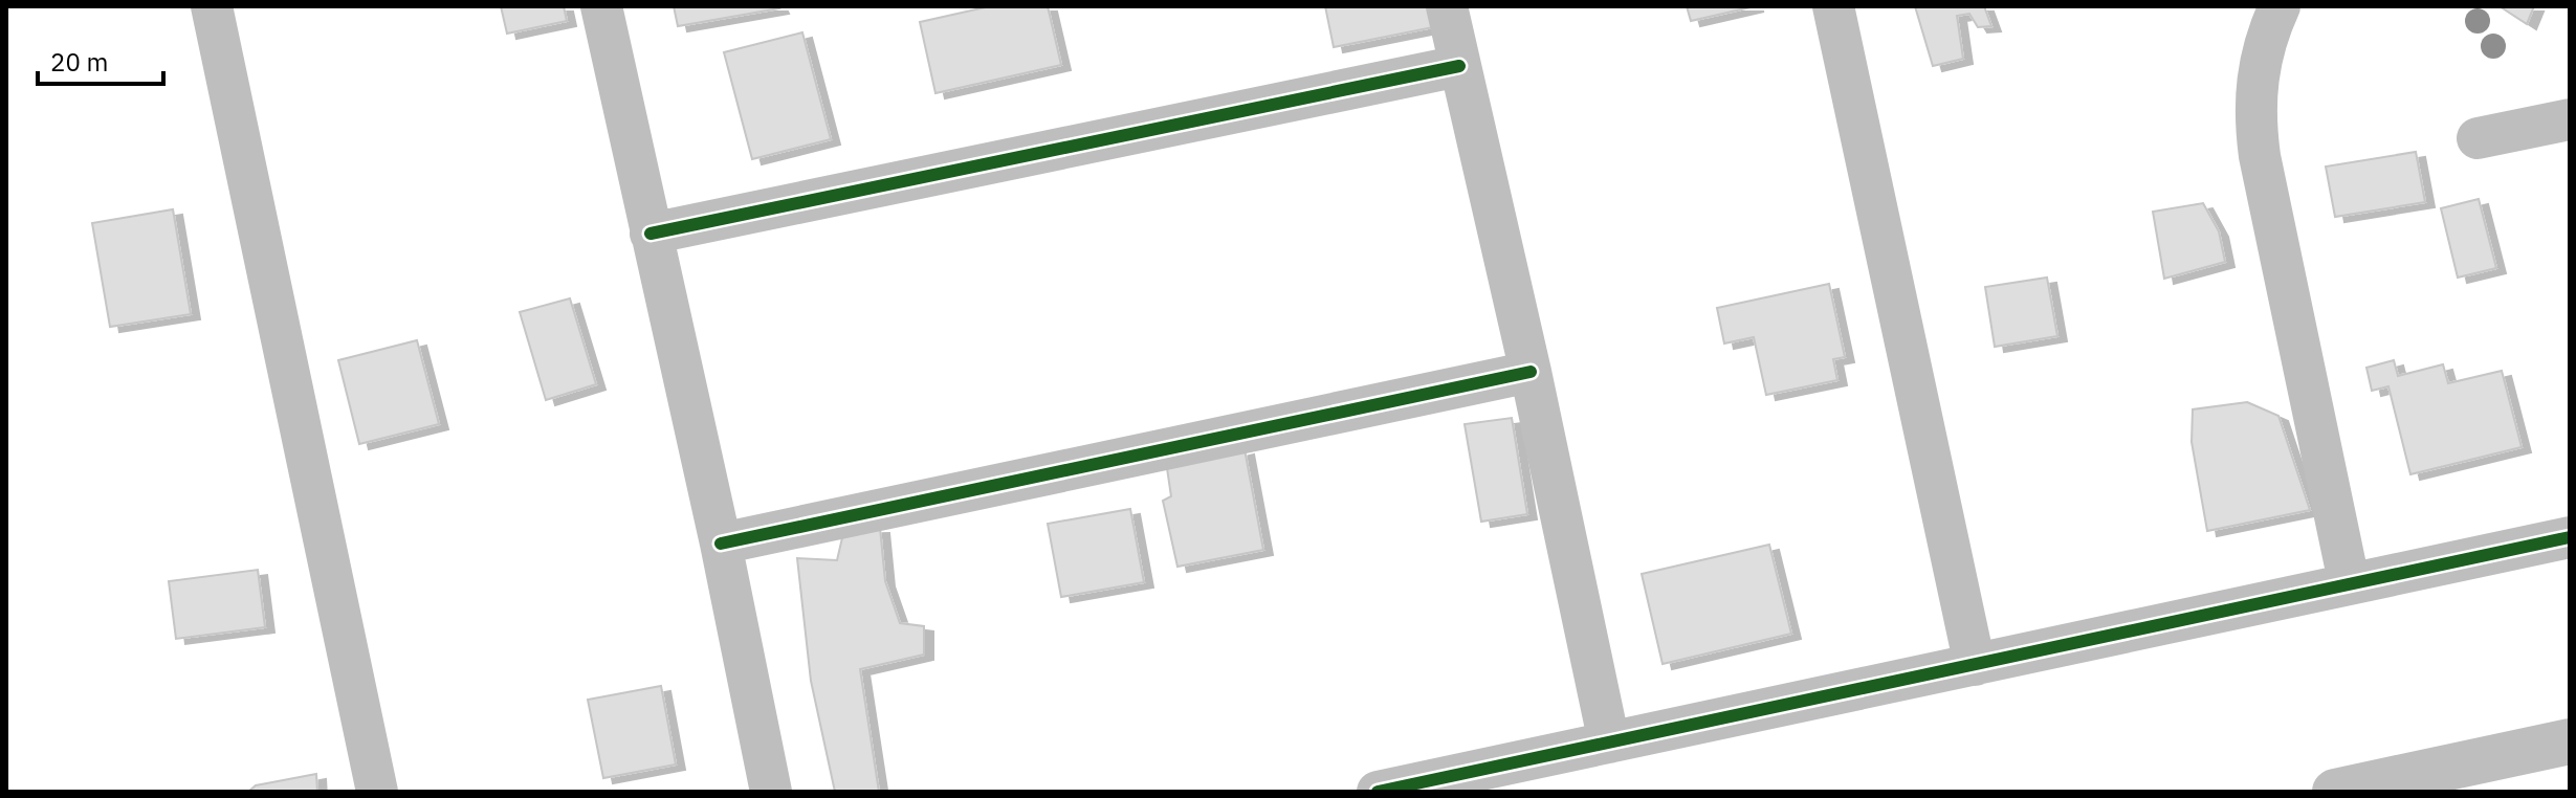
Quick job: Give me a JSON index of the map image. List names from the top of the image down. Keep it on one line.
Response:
{"scale_bar":"20 m"}
